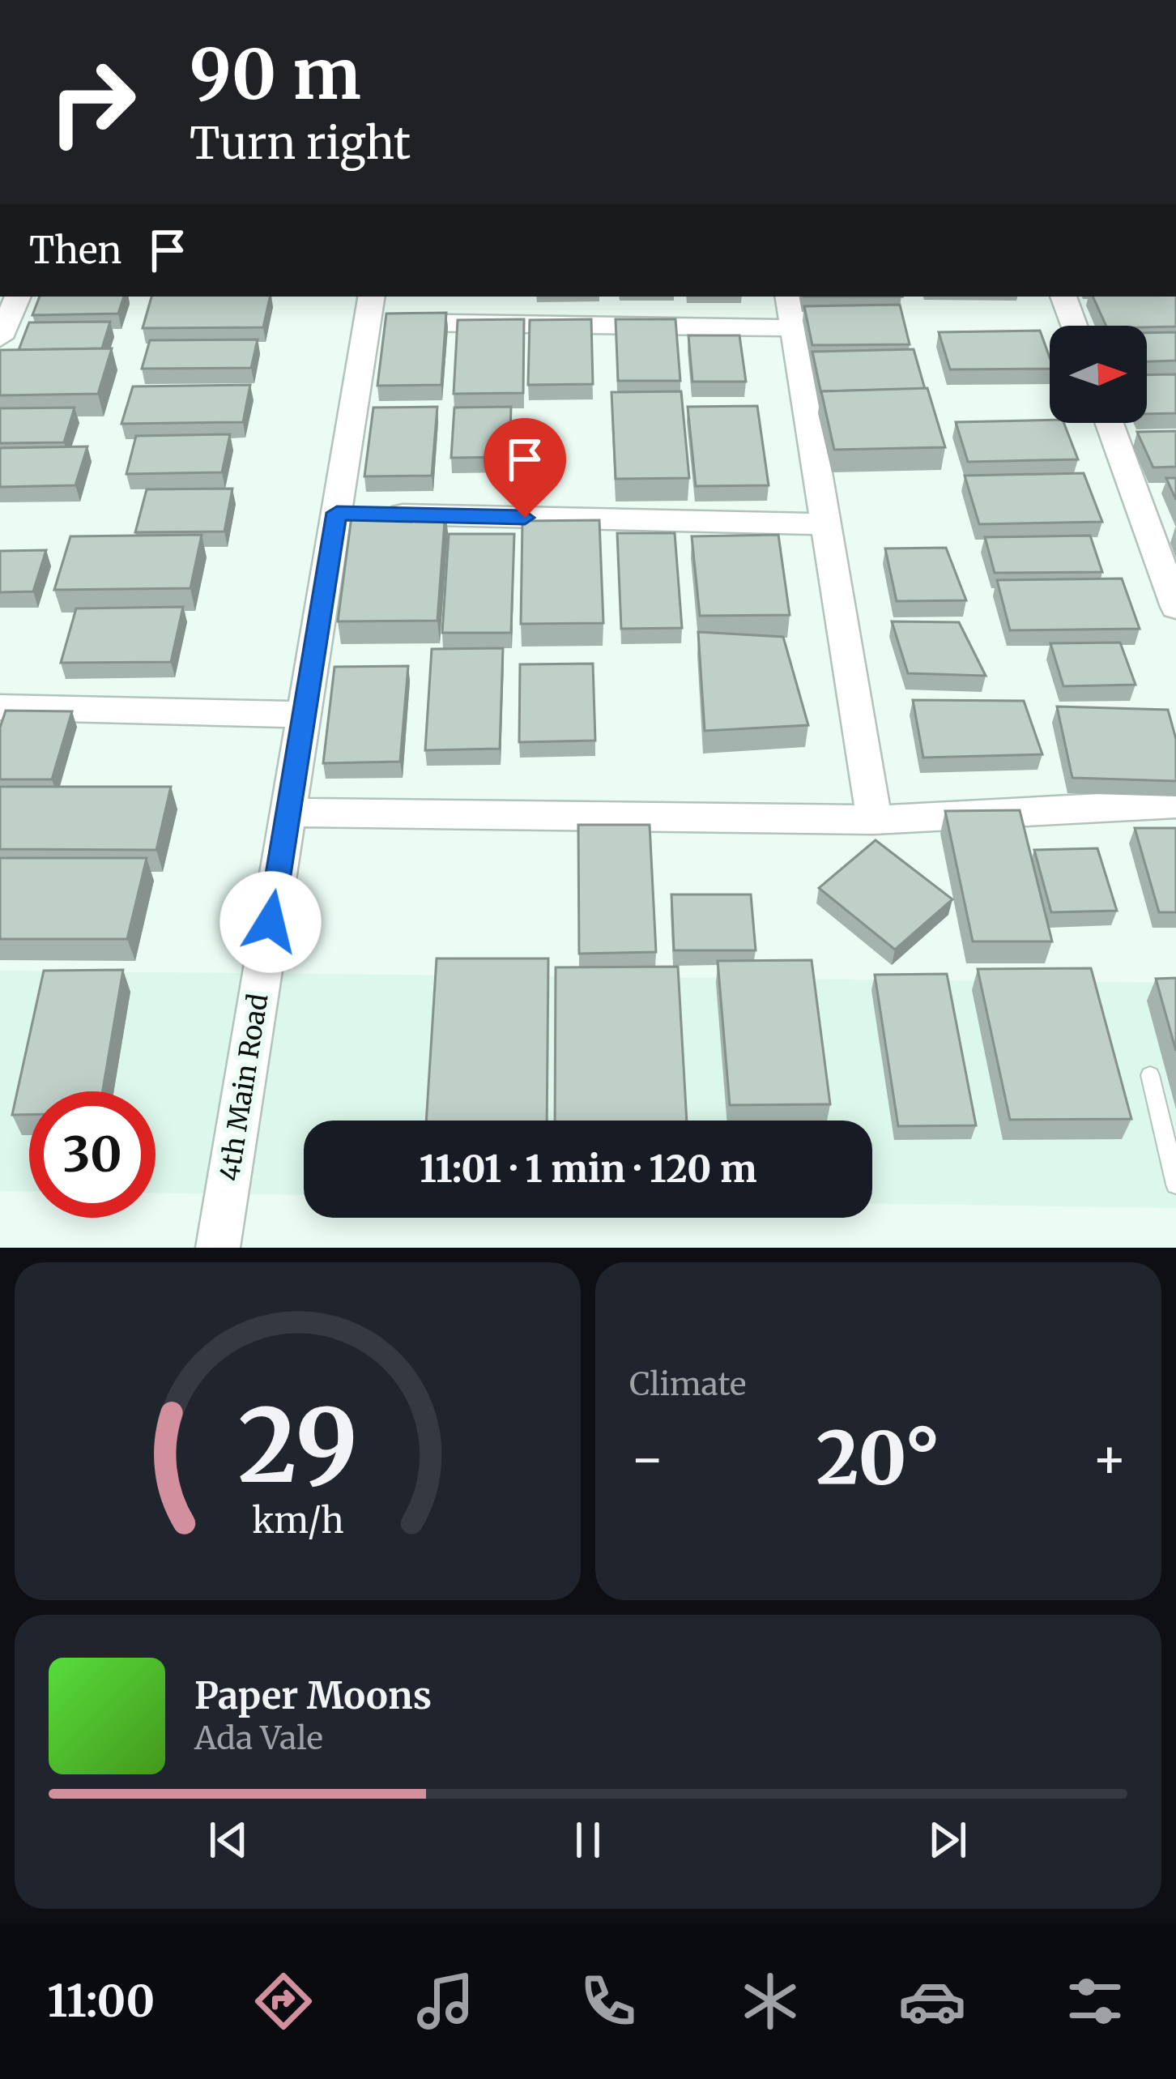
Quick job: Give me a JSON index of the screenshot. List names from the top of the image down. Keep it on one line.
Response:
{"streets":{"street":["4th Main Road"]},"north":"right","page":{"turn":["90 m","Turn right"],"then":"Then","limit":"30","trip":"11:01 · 1 min · 120 m","tile":"Climate","heat":["−","20°","+"],"song":["Paper Moons","Ada Vale"],"tabs":"11:00","gauge":["29","km/h"]}}
